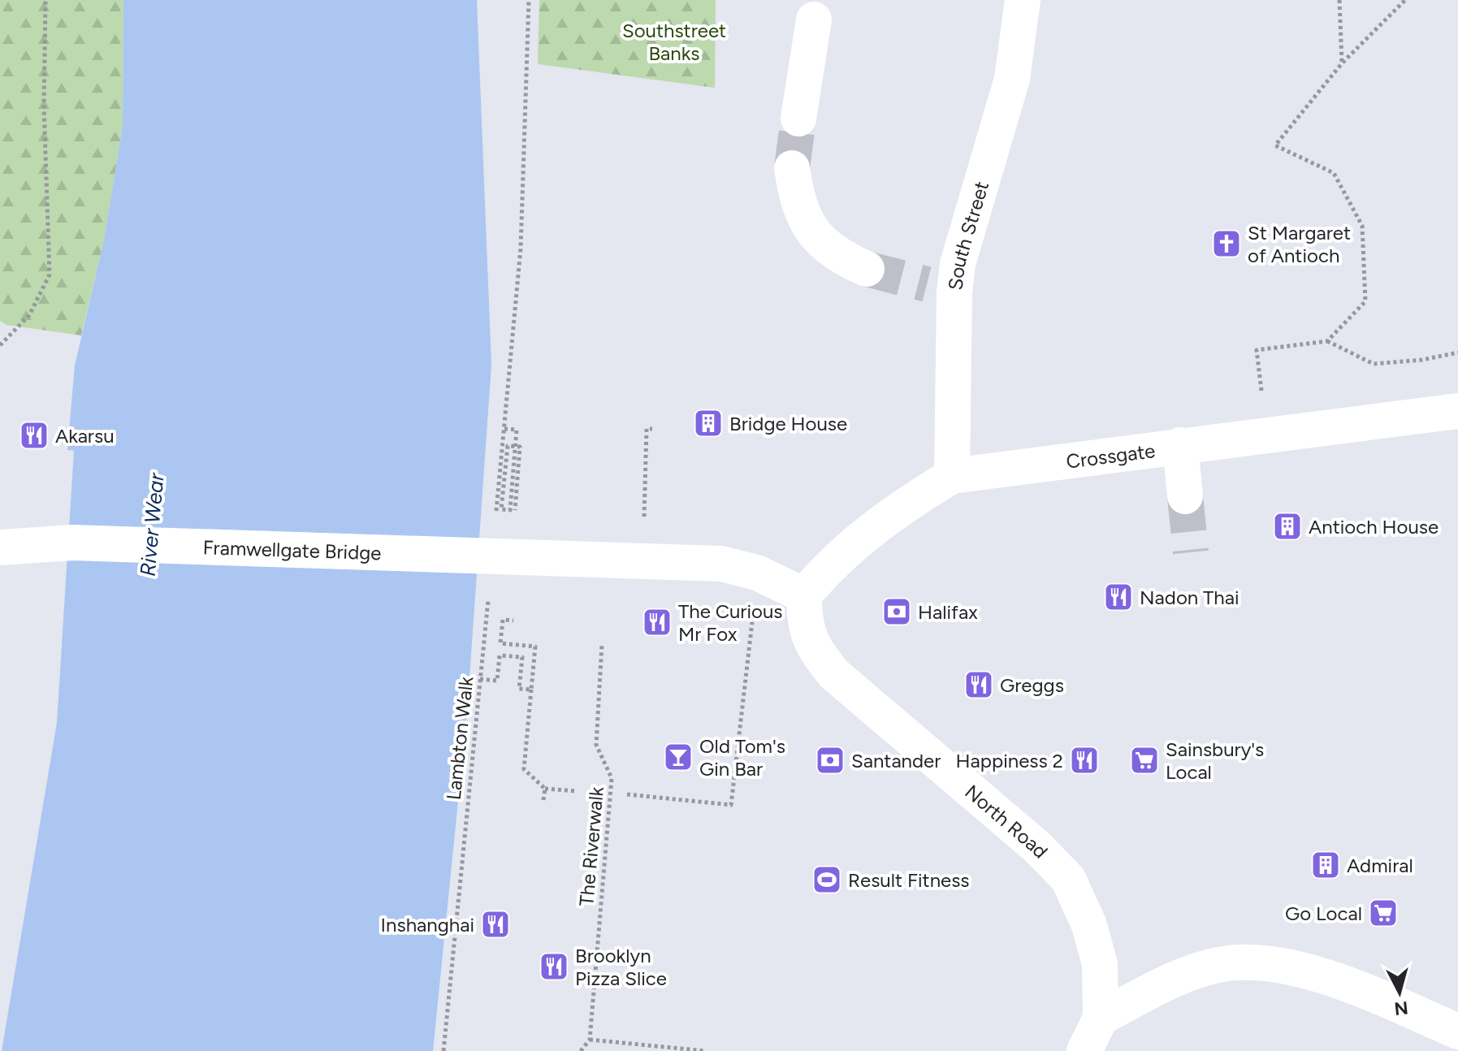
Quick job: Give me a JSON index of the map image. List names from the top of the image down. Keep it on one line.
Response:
{"streets":{"street":["South Street","Crossgate","Framwellgate Bridge","North Road"],"path":["Lambton Walk","The Riverwalk"]},"crossings":[["South Street","Crossgate"],["Crossgate","North Road"]],"water":["River Wear"],"parks":["Southstreet Banks"],"places":{"church":["St Margaret of Antioch"],"building":["Bridge House","Antioch House","Admiral"],"restaurant":["Akarsu","Nadon Thai","The Curious Mr Fox","Greggs","Happiness 2","Inshanghai","Brooklyn Pizza Slice"],"bank":["Halifax","Santander"],"bar":["Old Tom's Gin Bar"],"supermarket":["Sainsbury's Local","Go Local"],"sports":["Result Fitness"]},"north":"bottom"}
